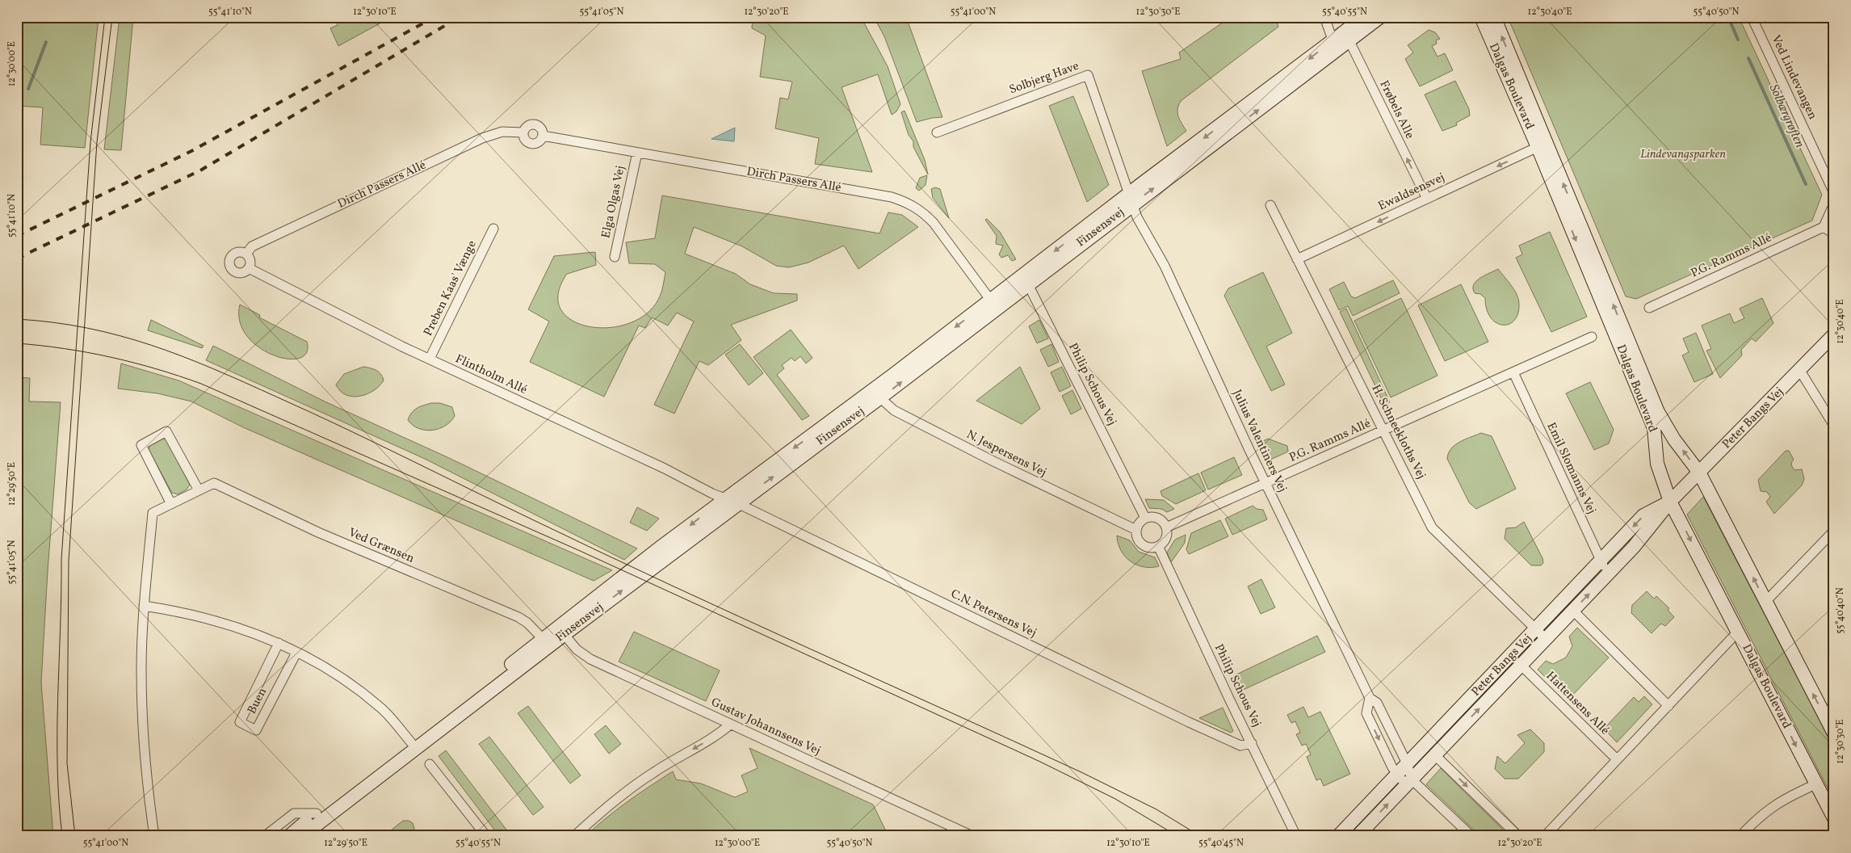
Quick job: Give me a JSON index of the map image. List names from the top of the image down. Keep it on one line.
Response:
{"streets":{"street":["Ved Lindevangen","Solbjerg Have","Dalgas Boulevard","Frøbels Alle","Dirch Passers Allé","Ewaldsensvej","Elga Olgas Vej","Finsensvej","P.G. Ramms Allé","Preben Kaas' Vænge","Flintholm Allé","Philip Schous Vej","Peter Bangs Vej","H. Schneekloths Vej","Julius Valentiners Vej","N. Jespersens Vej","Emil Slomanns Vej","Ved Grænsen","C.N. Petersens Vej","Buen","Hattensens Allé","Gustav Johannsens Vej"]},"crossings":[["Solbjerg Have","Finsensvej"],["Solbjerg Have","Julius Valentiners Vej"],["Dalgas Boulevard","Ewaldsensvej"],["Dalgas Boulevard","Peter Bangs Vej"],["Frøbels Alle","Ewaldsensvej"],["Frøbels Alle","Finsensvej"],["Dirch Passers Allé","Elga Olgas Vej"],["Dirch Passers Allé","Finsensvej"],["Dirch Passers Allé","Flintholm Allé"],["Ewaldsensvej","H. Schneekloths Vej"],["Finsensvej","Flintholm Allé"],["Finsensvej","Philip Schous Vej"],["Finsensvej","Julius Valentiners Vej"],["Finsensvej","N. Jespersens Vej"],["Finsensvej","Ved Grænsen"],["Finsensvej","C.N. Petersens Vej"],["Finsensvej","Gustav Johannsens Vej"],["P.G. Ramms Allé","Philip Schous Vej"],["P.G. Ramms Allé","H. Schneekloths Vej"],["P.G. Ramms Allé","Julius Valentiners Vej"],["P.G. Ramms Allé","N. Jespersens Vej"],["P.G. Ramms Allé","Emil Slomanns Vej"],["Preben Kaas' Vænge","Flintholm Allé"],["Flintholm Allé","C.N. Petersens Vej"],["Philip Schous Vej","N. Jespersens Vej"],["Philip Schous Vej","C.N. Petersens Vej"],["Peter Bangs Vej","H. Schneekloths Vej"],["Peter Bangs Vej","Julius Valentiners Vej"],["Peter Bangs Vej","Emil Slomanns Vej"],["Peter Bangs Vej","Hattensens Allé"]],"one_way":["Frøbels Alle","Ewaldsensvej"],"water":["Solbærgrøften"],"parks":["Lindevangsparken"],"coordinates":["55°41'10\"N","12°30'10\"E","55°41'05\"N","12°30'20\"E","55°41'00\"N","12°30'30\"E","55°40'55\"N","12°30'40\"E","55°40'50\"N","12°30'00\"E","12°29'50\"E","55°40'40\"N","55°40'45\"N"]}
